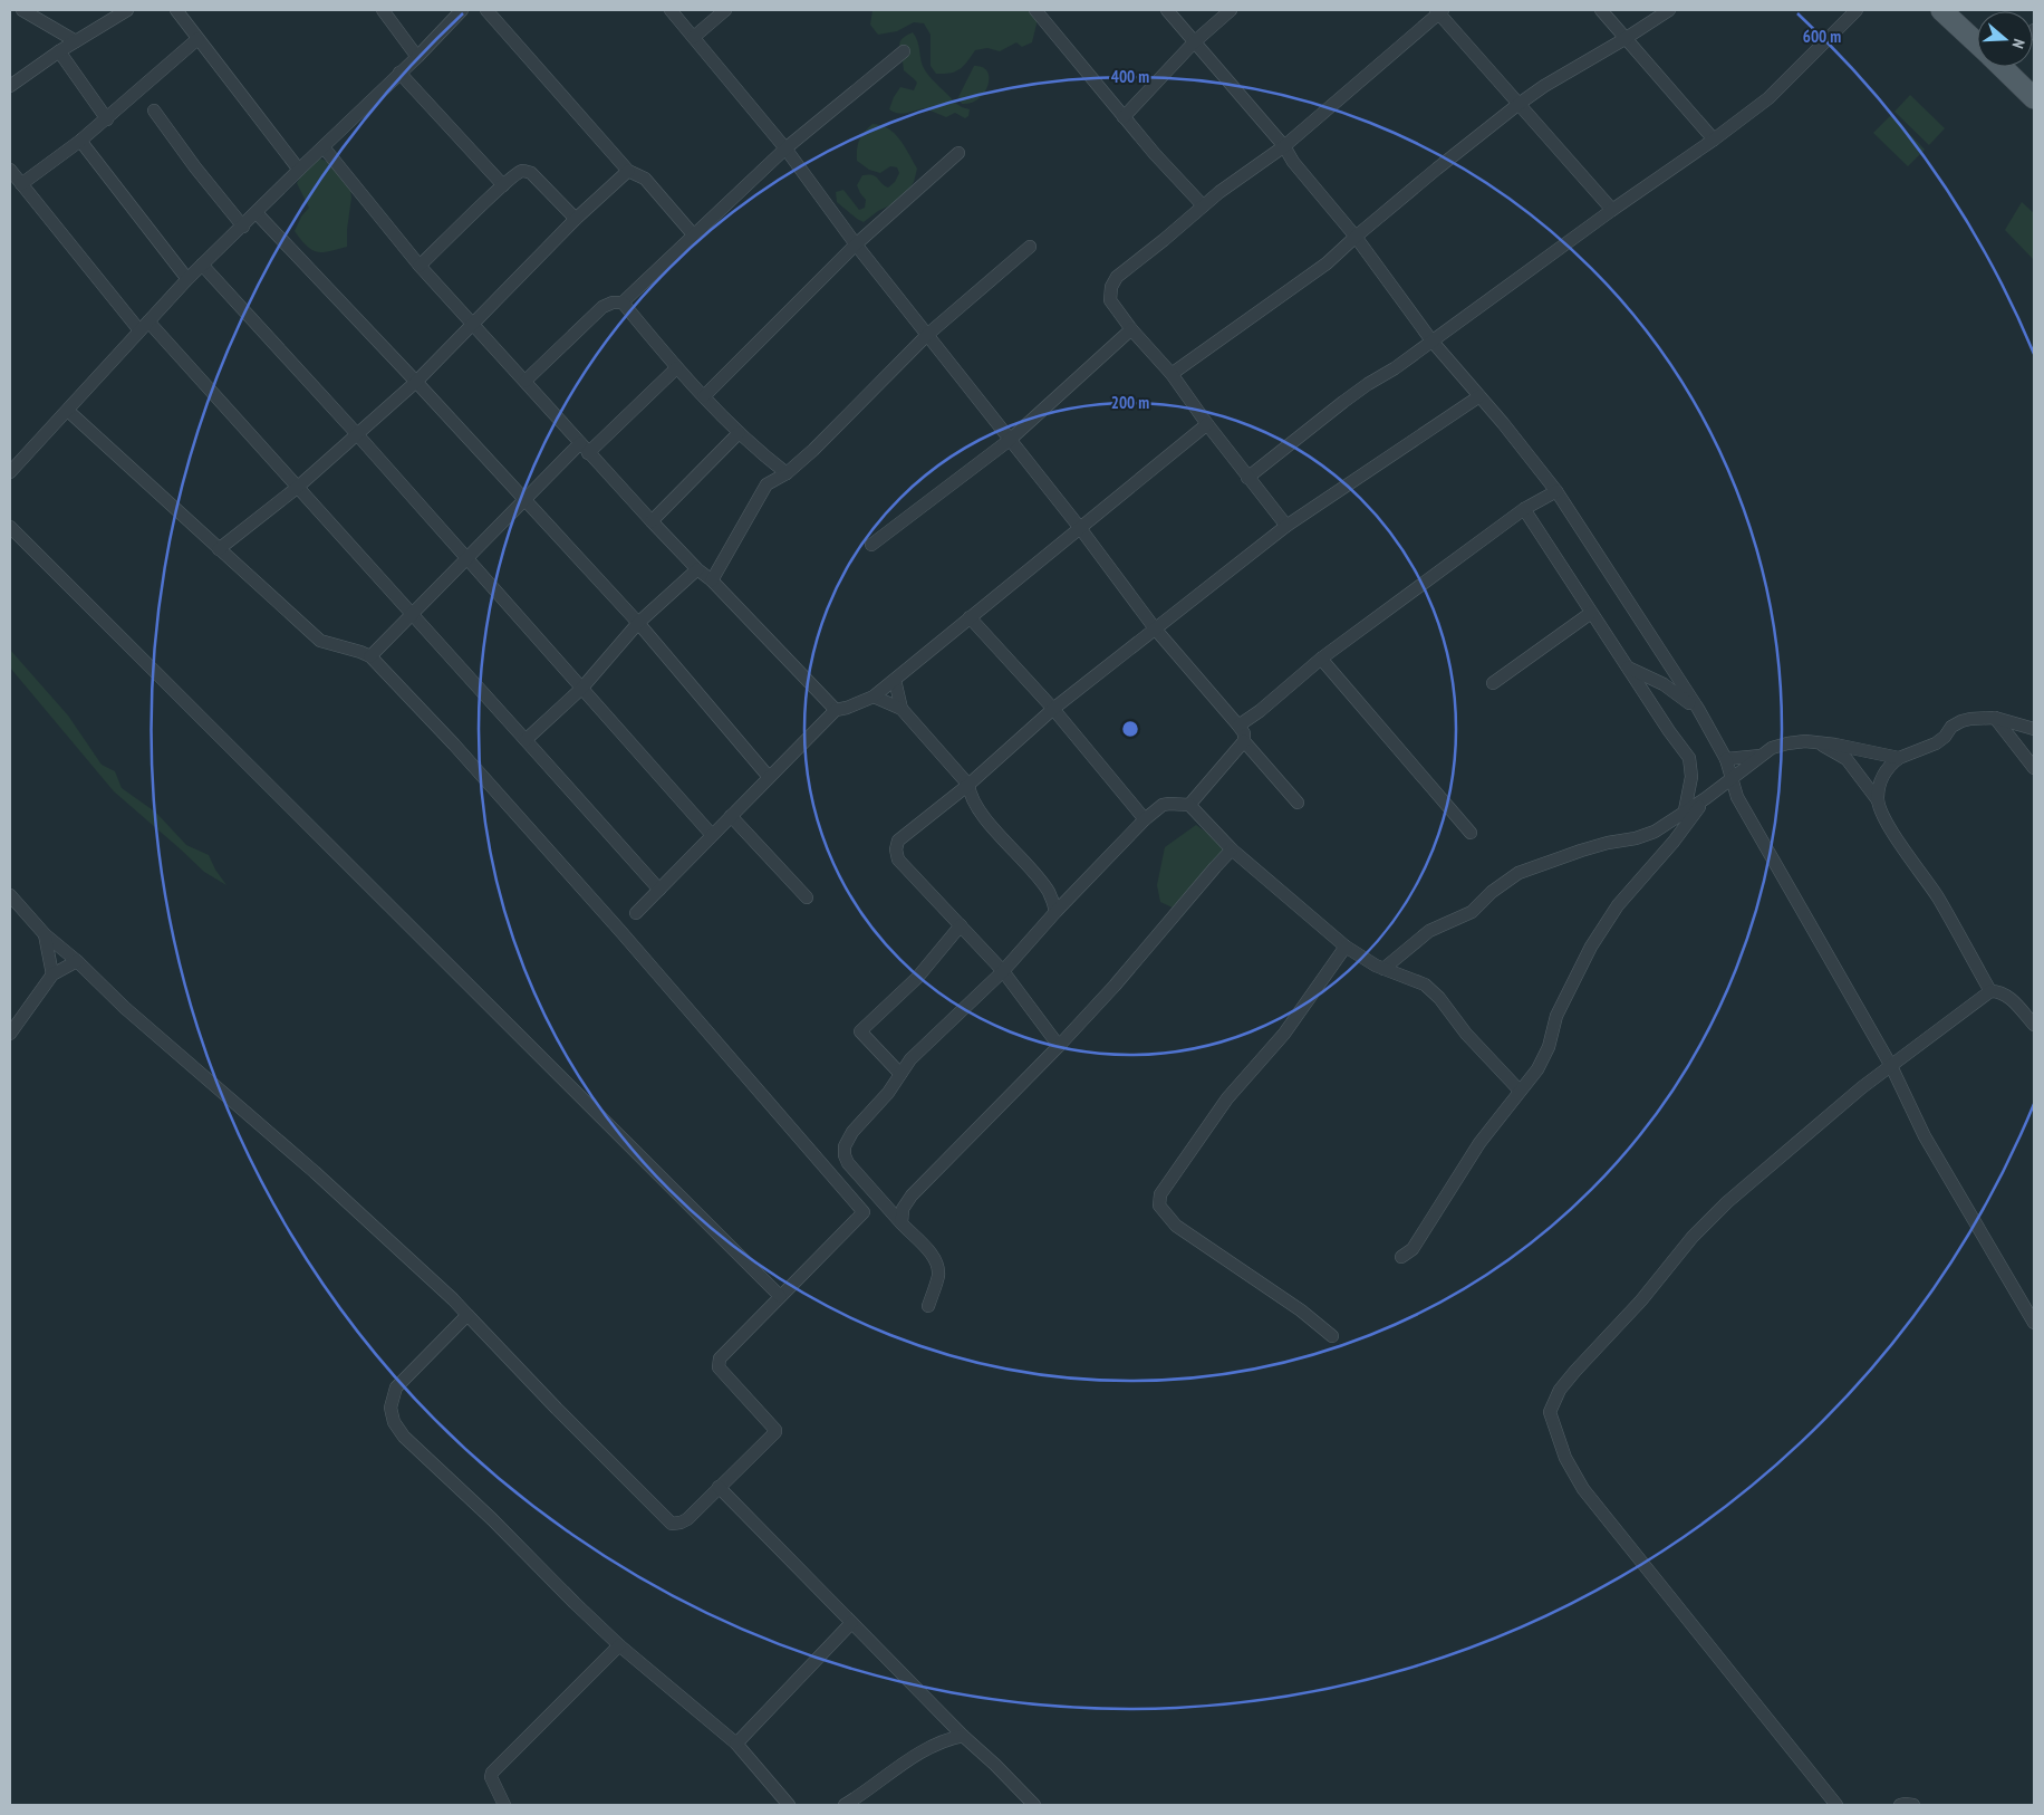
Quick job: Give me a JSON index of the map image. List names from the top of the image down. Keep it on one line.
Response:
{"north":"right","rings":["600 m","400 m","200 m"]}
